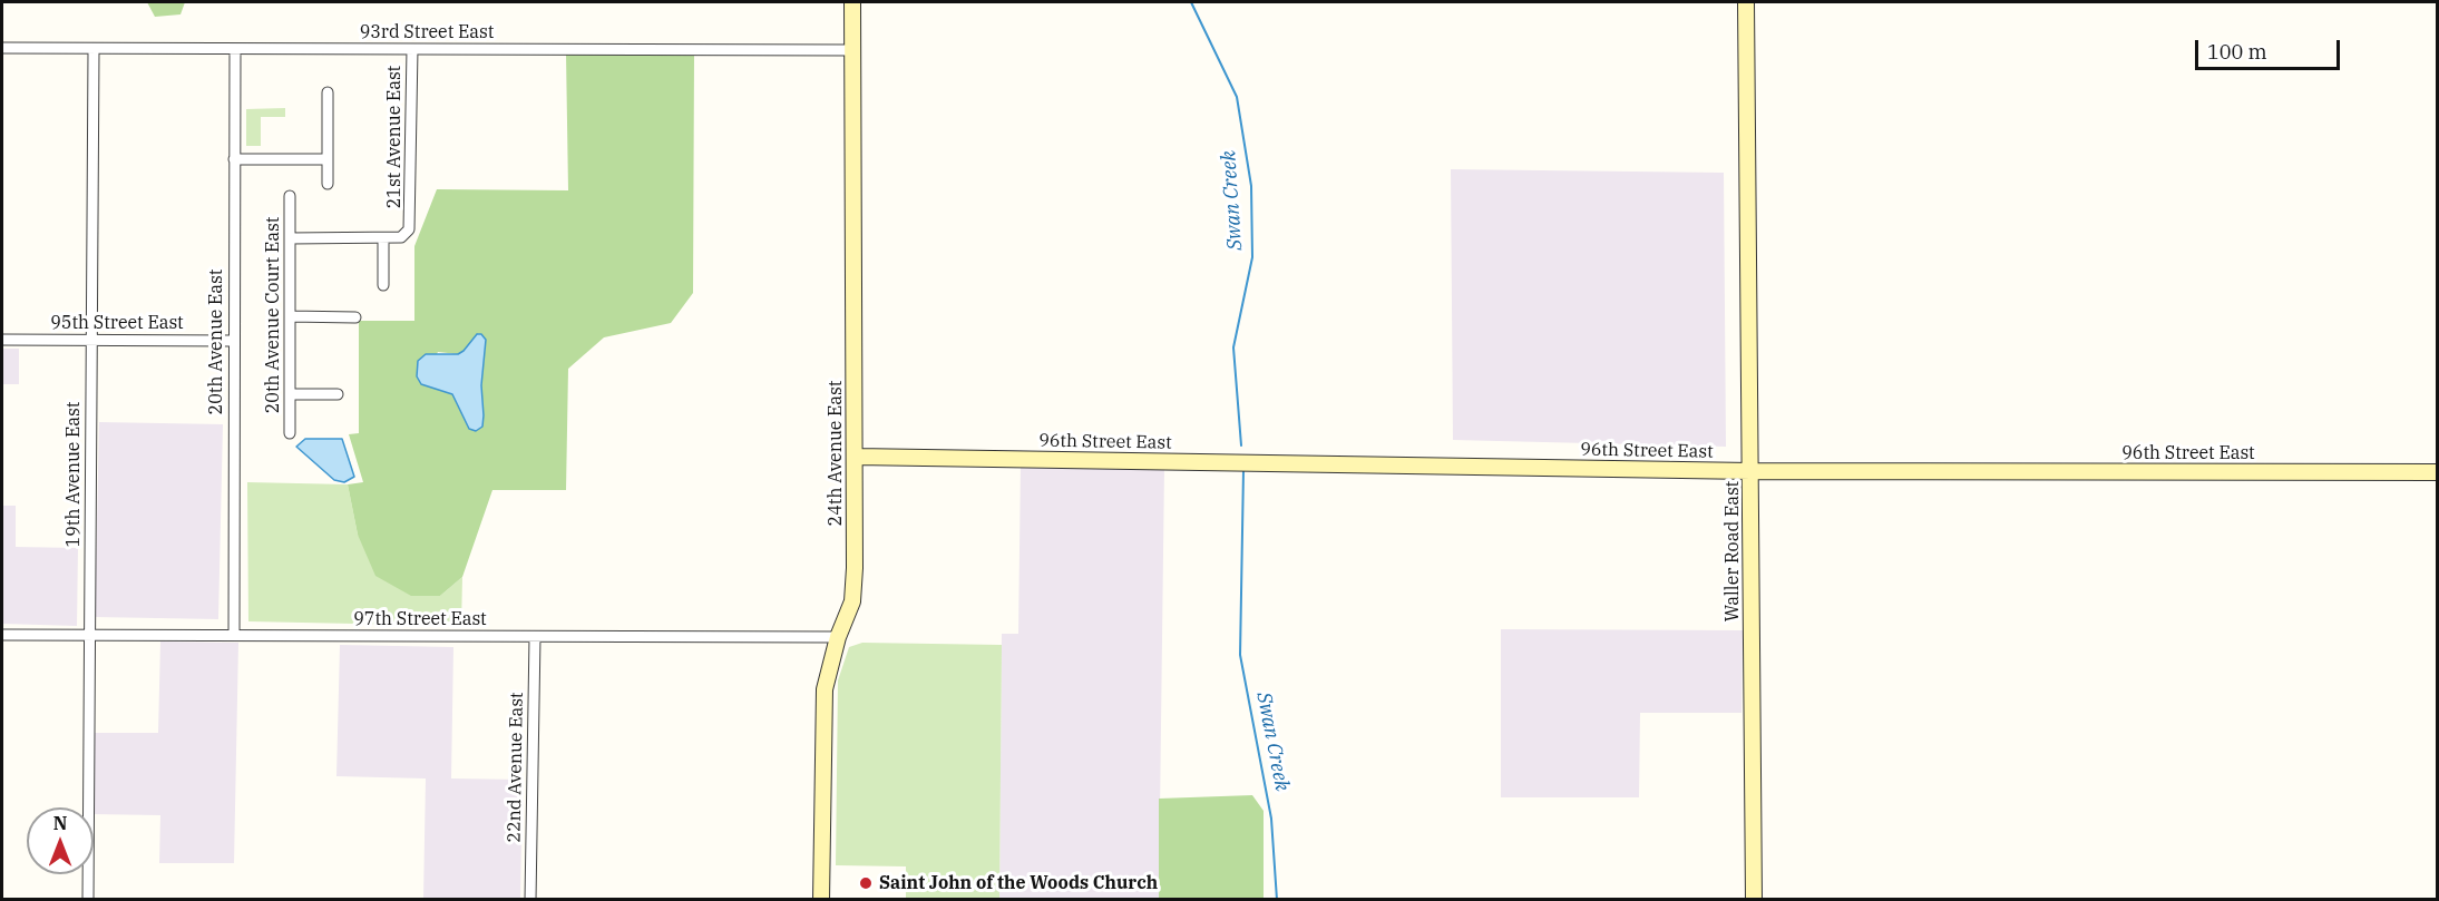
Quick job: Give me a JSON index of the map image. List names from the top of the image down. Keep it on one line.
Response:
{"streets":{"street":["93rd Street East","21st Avenue East","20th Avenue Court East","95th Street East","20th Avenue East","96th Street East","24th Avenue East","19th Avenue East","Waller Road East","97th Street East","22nd Avenue East"]},"crossings":[["93rd Street East","21st Avenue East"],["93rd Street East","20th Avenue East"],["93rd Street East","24th Avenue East"],["93rd Street East","19th Avenue East"],["95th Street East","20th Avenue East"],["95th Street East","19th Avenue East"],["20th Avenue East","97th Street East"],["96th Street East","24th Avenue East"],["96th Street East","Waller Road East"],["24th Avenue East","97th Street East"],["19th Avenue East","97th Street East"],["97th Street East","22nd Avenue East"]],"water":["Swan Creek"],"places":["Saint John of the Woods Church"],"scale_bar":"100 m","north":"top"}
